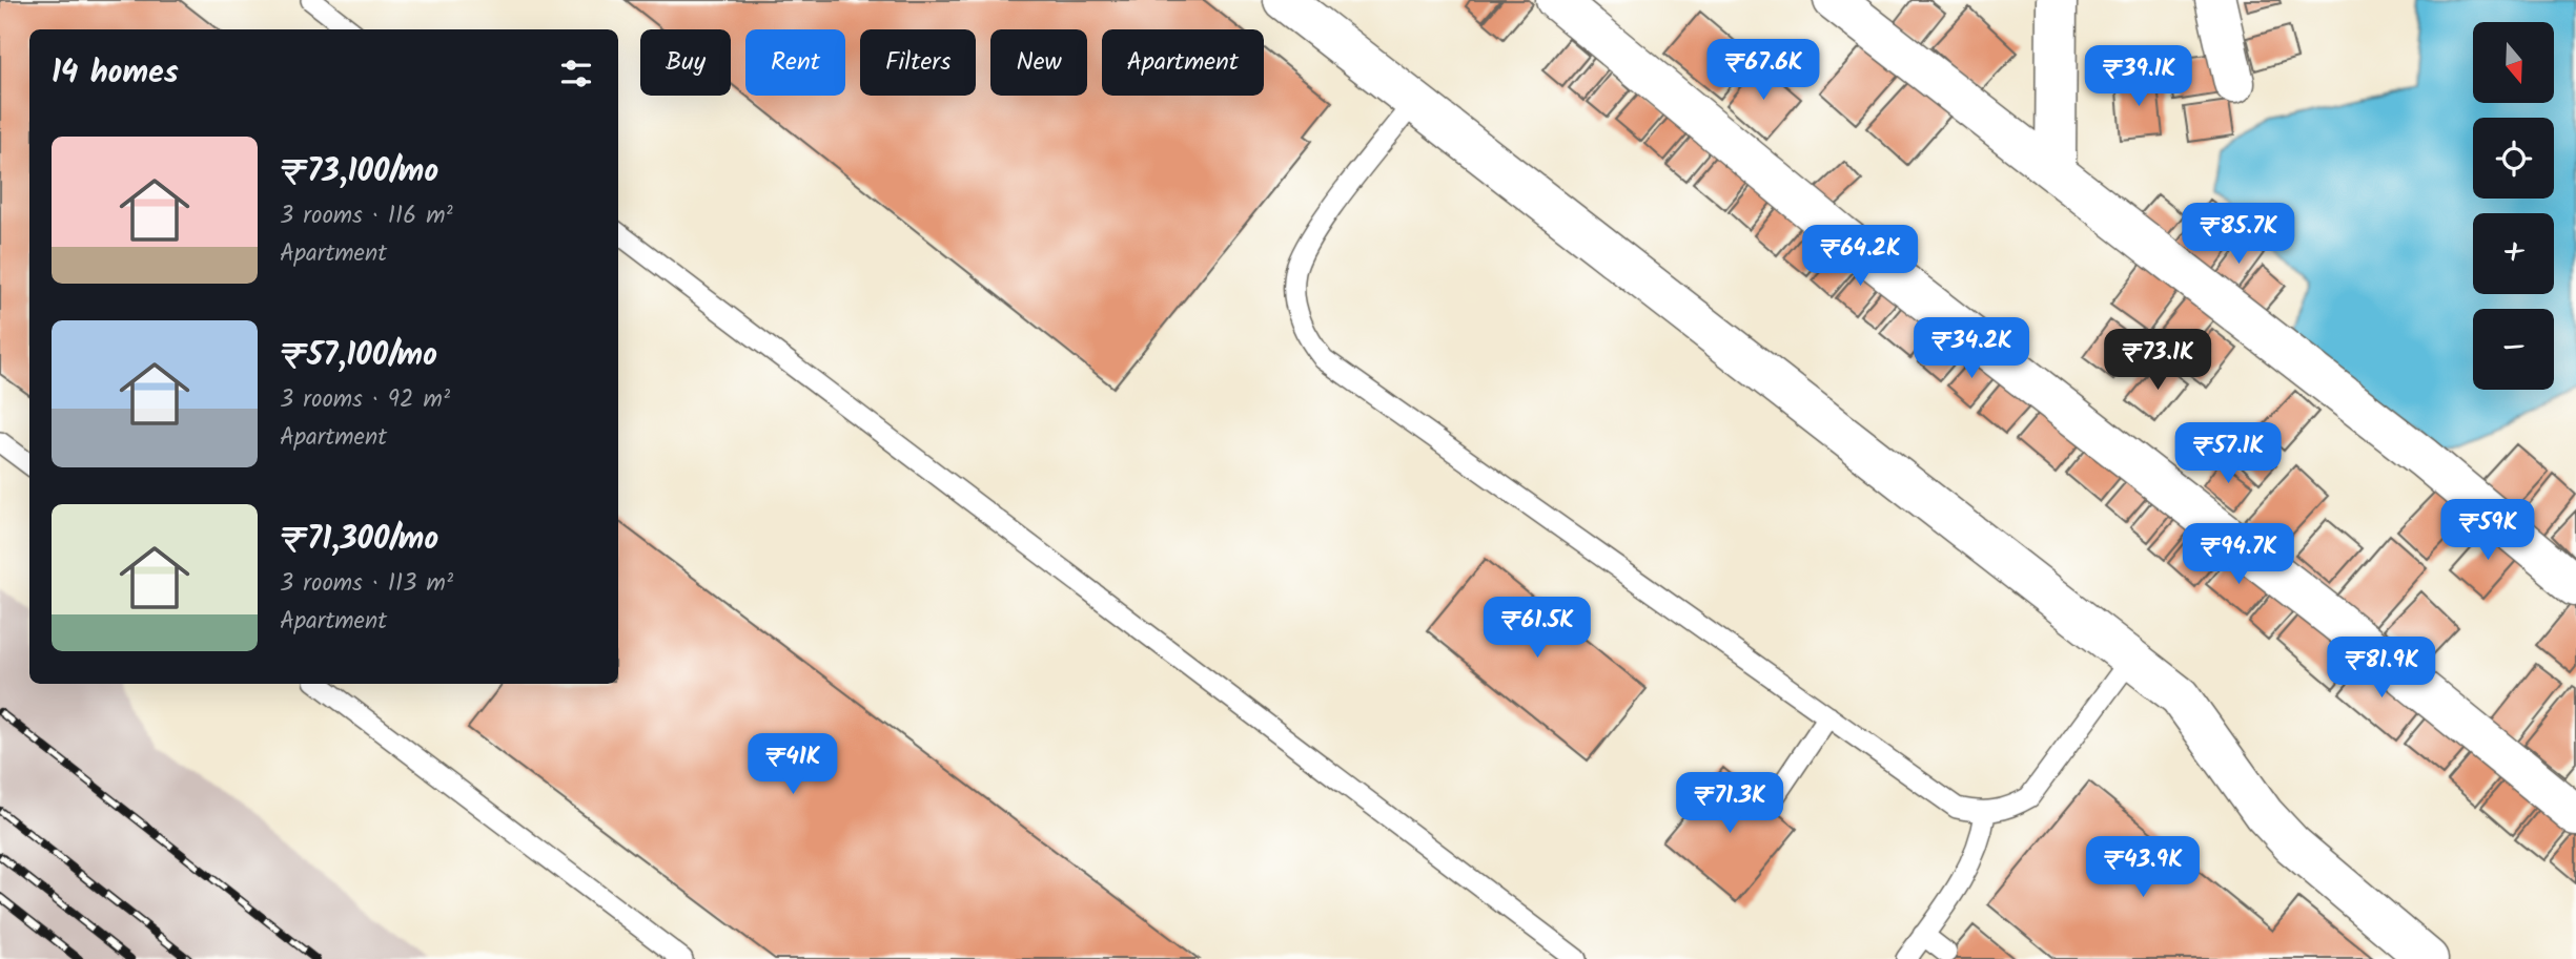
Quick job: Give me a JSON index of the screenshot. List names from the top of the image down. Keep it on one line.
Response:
{"north":"bottom","page":{"map_buttons":["+","−"],"chip":["Buy","Rent","Filters","New","Apartment"],"heading":"14 homes","price":["₹67.6K","₹39.1K","₹85.7K","₹64.2K","₹34.2K","₹73.1K","₹57.1K","₹59K","₹94.7K","₹61.5K","₹81.9K","₹41K","₹71.3K","₹43.9K"],"list":[{"name":"₹73,100/mo","note":"3 rooms · 116 m² · Apartment"},{"name":"₹57,100/mo","note":"3 rooms · 92 m² · Apartment"},{"name":"₹71,300/mo","note":"3 rooms · 113 m² · Apartment"}]}}
